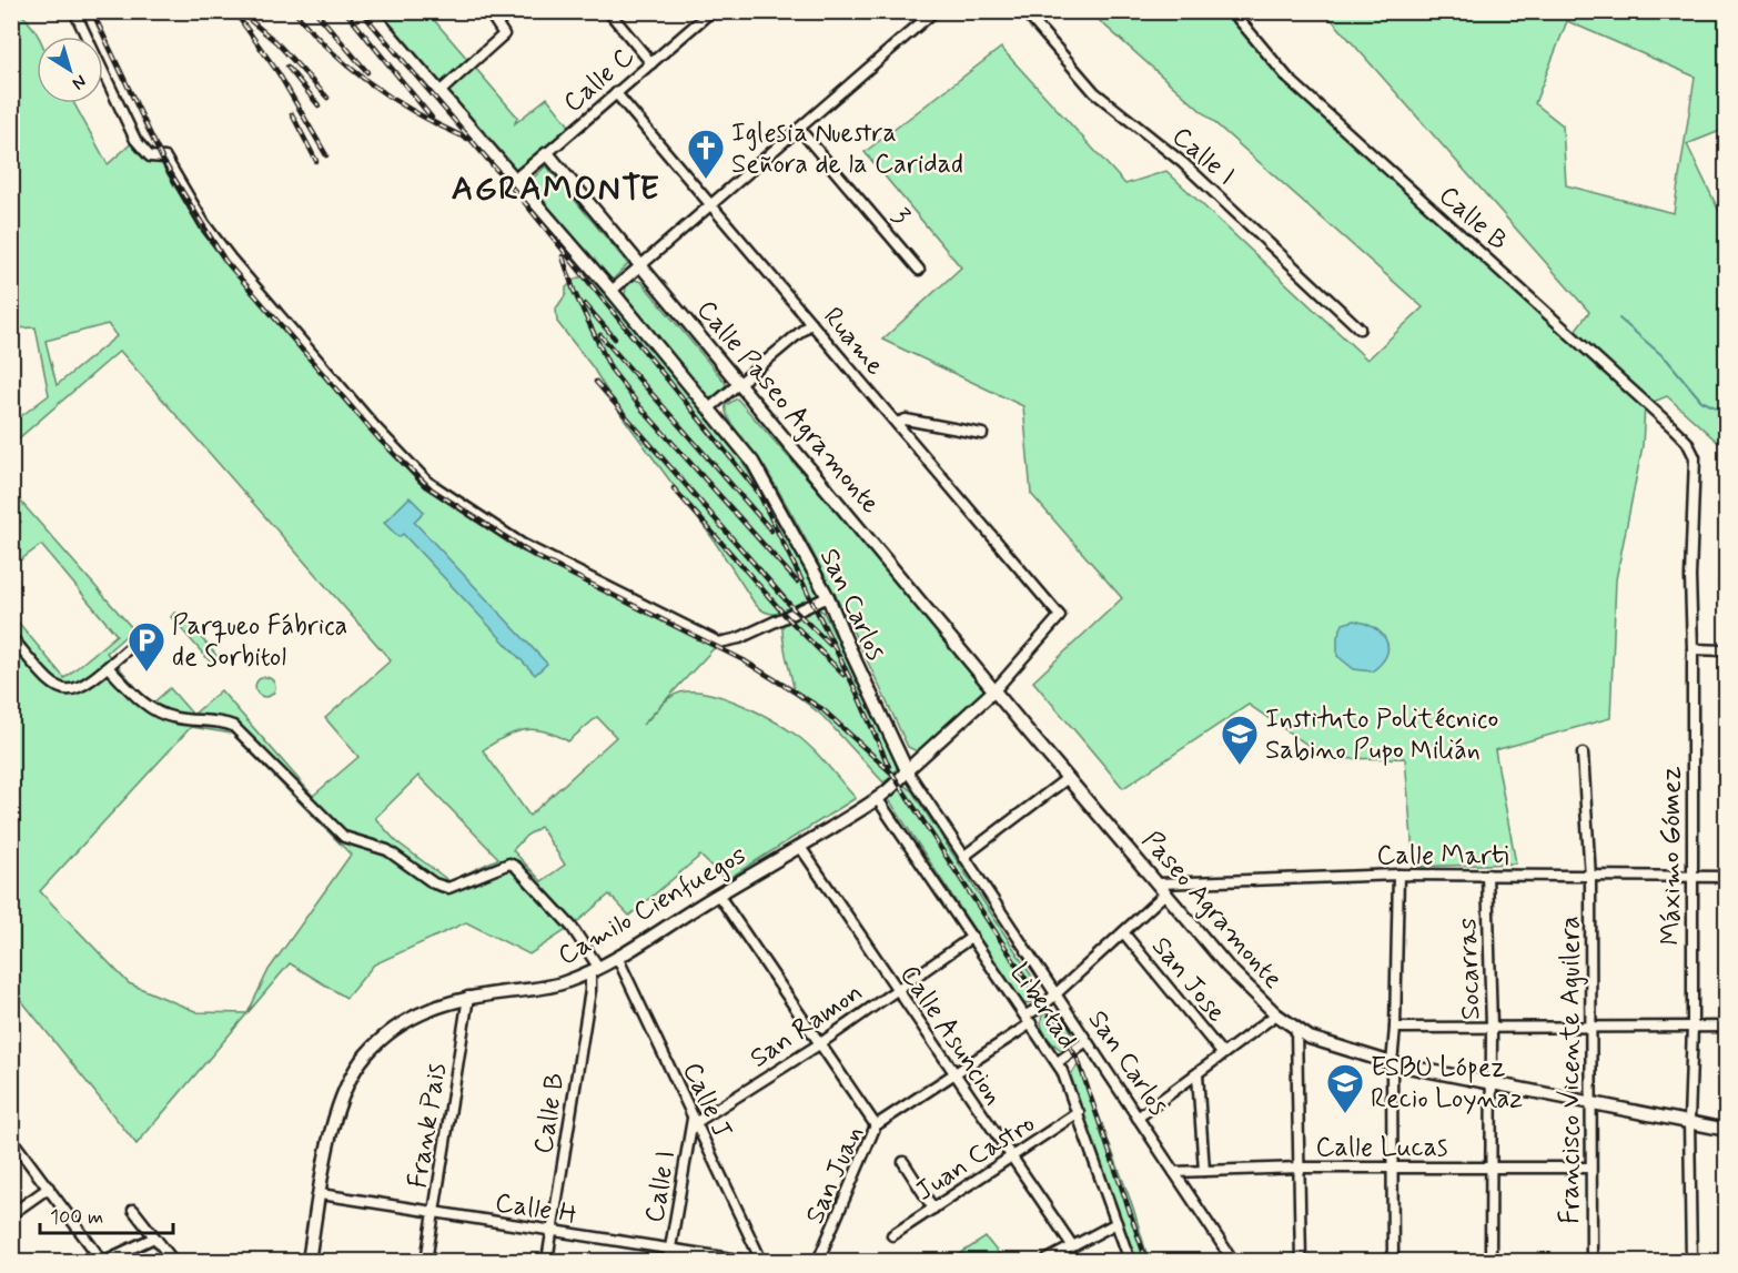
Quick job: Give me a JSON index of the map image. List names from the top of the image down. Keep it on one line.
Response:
{"streets":{"street":["Calle C","Calle I","3","Calle B","Ruame","Calle Paseo Agramonte","San Carlos","Calle Marti","Máximo Gómez","Camilo Cienfuegos","Paseo Agramonte","Socarras","San Jose","Libertad","San Ramon","Calle Asuncion","Francisco Vicente Aguilera","Calle J","Frank Pais","Calle Lucas","Juan Castro","San Juan","Calle H"]},"crossings":[["Calle C","Ruame"],["Calle C","Calle Paseo Agramonte"],["Calle C","San Carlos"],["Calle I","San Ramon"],["Calle I","Calle J"],["Calle I","Calle H"],["Calle B","Máximo Gómez"],["Calle B","Camilo Cienfuegos"],["Calle B","Calle H"],["Ruame","Camilo Cienfuegos"],["Calle Paseo Agramonte","Camilo Cienfuegos"],["Calle Paseo Agramonte","Paseo Agramonte"],["San Carlos","Camilo Cienfuegos"],["San Carlos","Calle Lucas"],["San Carlos","San Juan"],["Calle Marti","Máximo Gómez"],["Calle Marti","Paseo Agramonte"],["Calle Marti","Socarras"],["Calle Marti","Francisco Vicente Aguilera"],["Calle Marti","San Juan"],["Máximo Gómez","Paseo Agramonte"],["Camilo Cienfuegos","Paseo Agramonte"],["Camilo Cienfuegos","Libertad"],["Camilo Cienfuegos","Calle Asuncion"],["Camilo Cienfuegos","Calle J"],["Camilo Cienfuegos","Frank Pais"],["Camilo Cienfuegos","Calle H"],["Paseo Agramonte","Socarras"],["Paseo Agramonte","Francisco Vicente Aguilera"],["Paseo Agramonte","San Juan"],["Socarras","Calle Lucas"],["San Jose","San Juan"],["Libertad","San Ramon"],["Libertad","Juan Castro"],["Libertad","San Juan"],["San Ramon","Calle Asuncion"],["San Ramon","Calle J"],["Calle Asuncion","Juan Castro"],["Calle Asuncion","San Juan"],["Francisco Vicente Aguilera","Calle Lucas"],["Frank Pais","Calle H"]],"districts":["AGRAMONTE"],"places":{"church":["Iglesia Nuestra Señora de la Caridad"],"parking":["Parqueo Fábrica de Sorbitol"],"school or university":["Instituto Politécnico Sabino Pupo Milián","ESBU López Recio Loynaz"]},"scale_bar":"100 m","north":"bottom right"}
